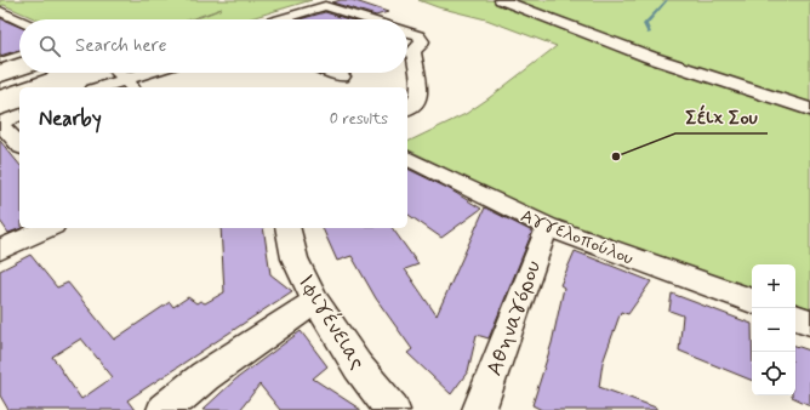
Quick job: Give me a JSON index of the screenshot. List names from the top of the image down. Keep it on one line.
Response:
{"streets":{"street":["Αγγελοπούλου","Αθηναγόρου","Ιφιγένειας"]},"crossings":[["Αγγελοπούλου","Αθηναγόρου"]],"places":["Σέιχ Σου"],"page":{"search":"Search here","heading":["Nearby","0 results"],"map_buttons":["+","−"]}}
